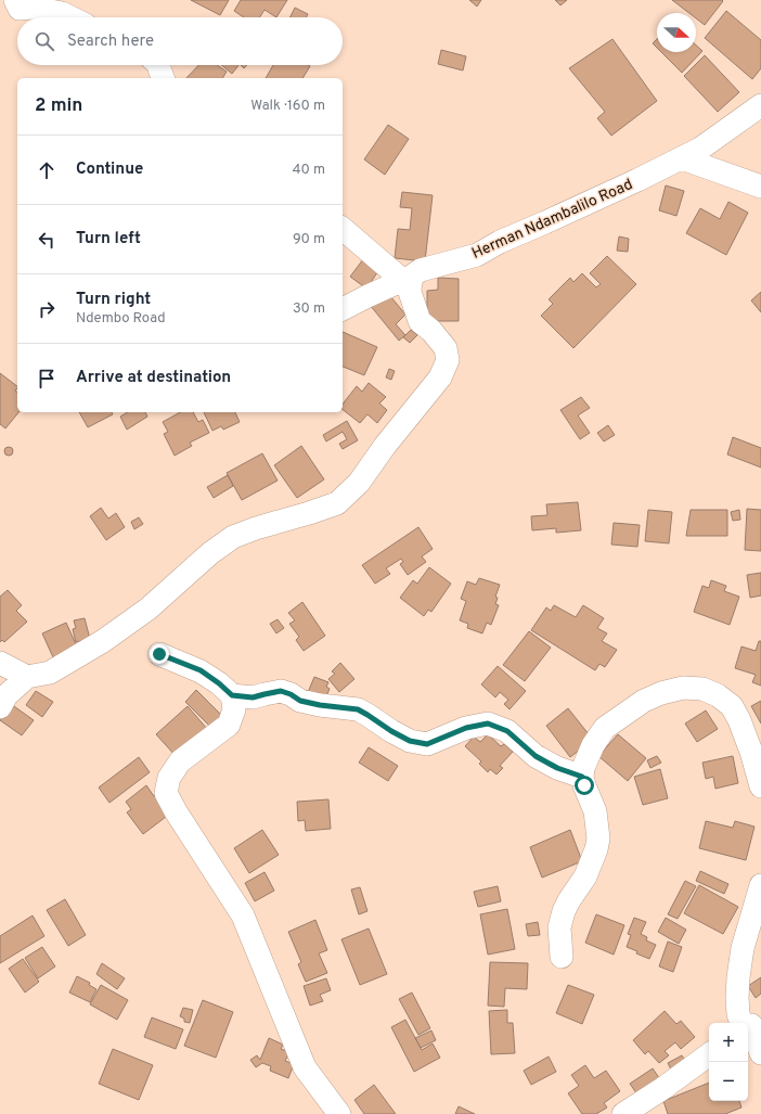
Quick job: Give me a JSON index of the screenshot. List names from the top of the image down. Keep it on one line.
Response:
{"streets":{"street":["Herman Ndambalilo Road"]},"north":"right","page":{"search":"Search here","heading":["2 min","Walk · 160 m"],"list":[["Continue","40 m"],["Turn left","90 m"],["Turn right","Ndembo Road","30 m"],"Arrive at destination"],"map_buttons":["+","−"]}}
